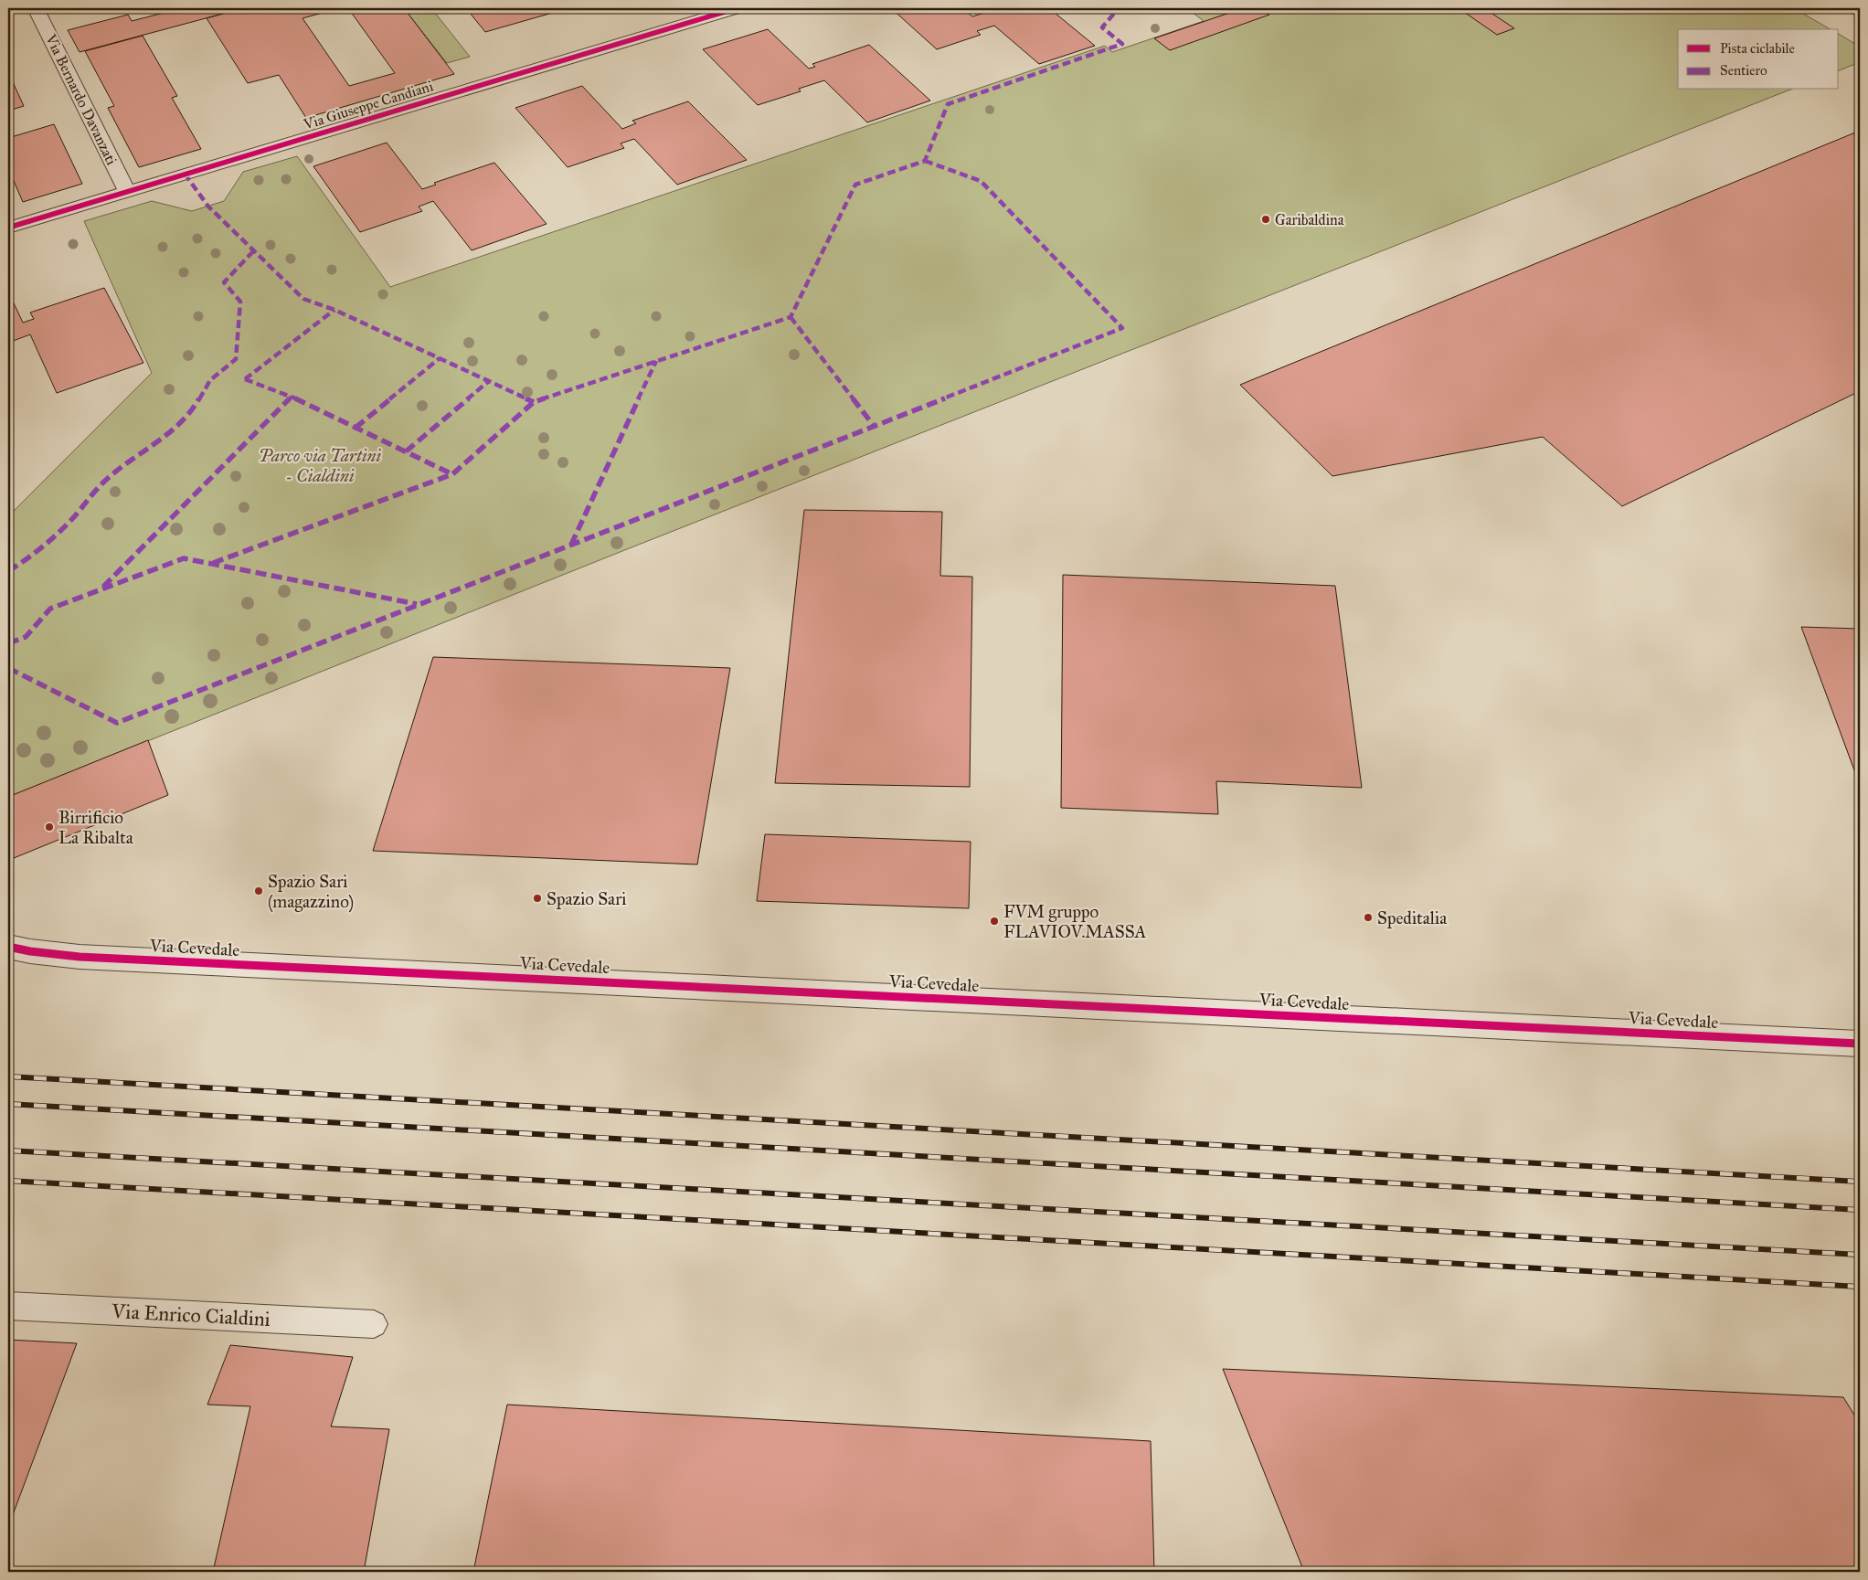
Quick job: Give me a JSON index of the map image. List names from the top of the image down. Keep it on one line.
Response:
{"streets":{"street":["Via Bernardo Davanzati","Via Giuseppe Candiani","Via Cevedale"],"lane":["Via Enrico Cialdini"]},"crossings":[["Via Bernardo Davanzati","Via Giuseppe Candiani"]],"parks":["Parco via Tartini - Cialdini"],"places":["Garibaldina","Birrificio La Ribalta","Spazio Sari (magazzino)","Spazio Sari","Speditalia","FVM gruppo FLAVIOV.MASSA"],"legend":["Pista ciclabile","Sentiero"]}
